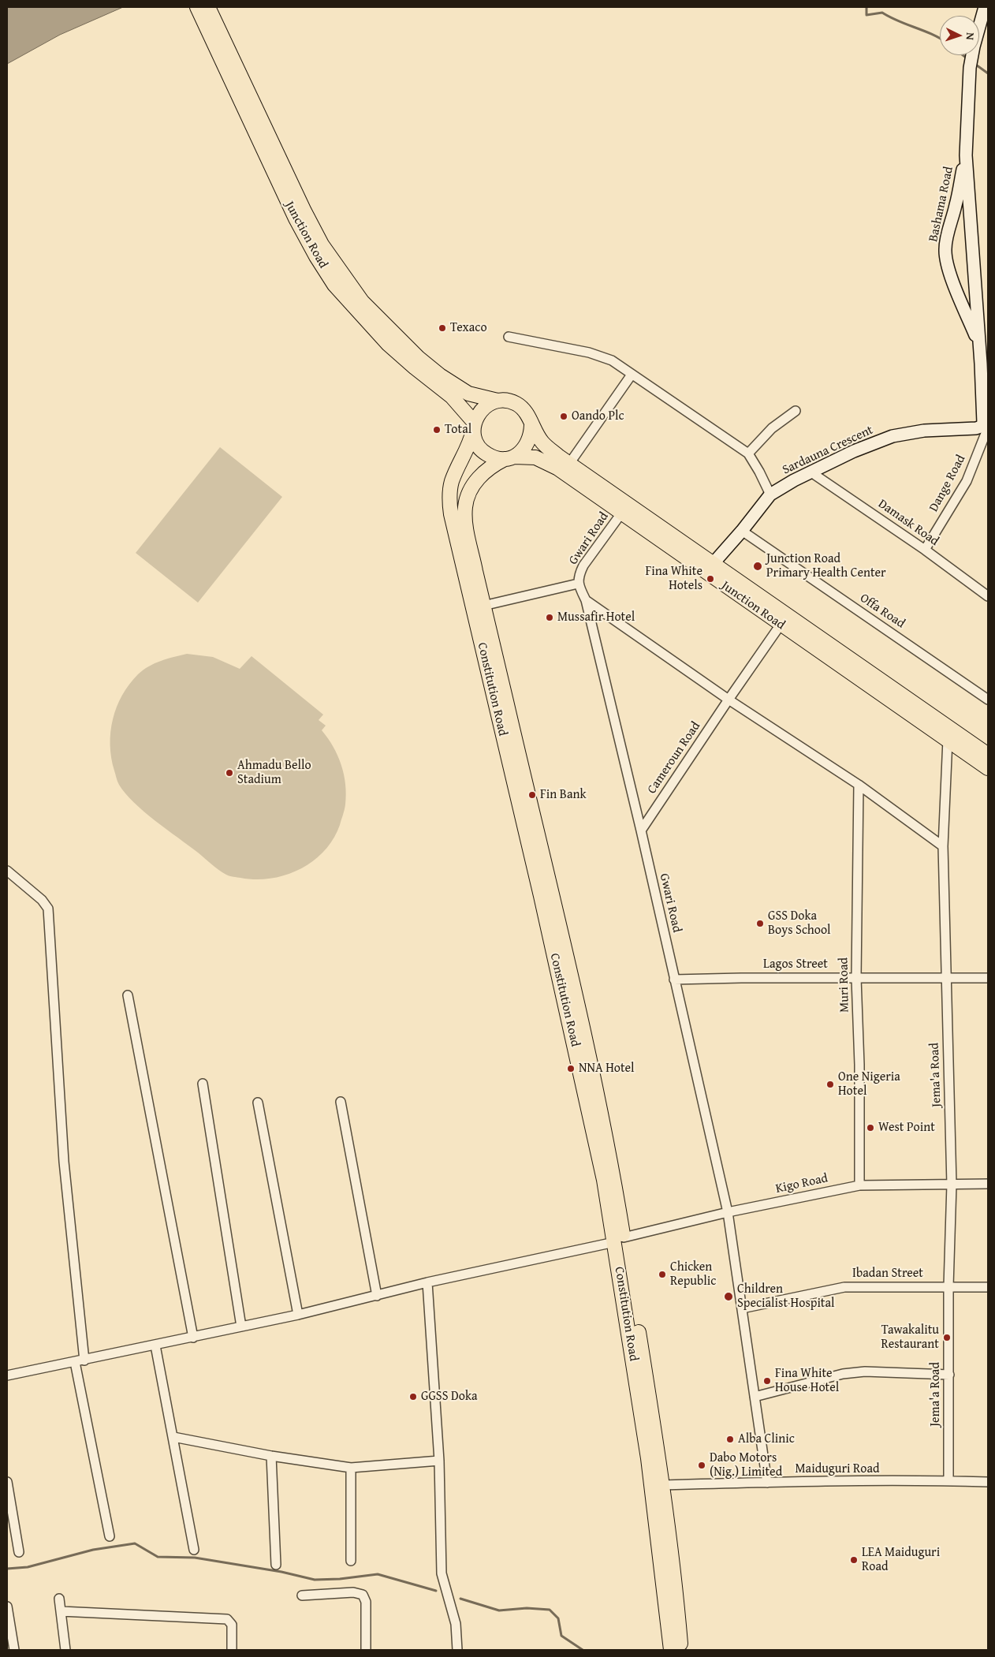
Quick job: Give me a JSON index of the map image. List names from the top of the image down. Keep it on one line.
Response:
{"streets":{"main road":["Junction Road","Constitution Road"],"street":["Bashama Road","Sardauna Crescent","Dange Road","Damask Road","Gwari Road","Offa Road","Cameroun Road","Lagos Street","Muri Road","Jema'a Road","Kigo Road","Ibadan Street","Maiduguri Road"]},"crossings":[["Bashama Road","Sardauna Crescent"],["Bashama Road","Dange Road"],["Junction Road","Sardauna Crescent"],["Junction Road","Gwari Road"],["Junction Road","Constitution Road"],["Junction Road","Cameroun Road"],["Junction Road","Jema'a Road"],["Sardauna Crescent","Dange Road"],["Sardauna Crescent","Damask Road"],["Sardauna Crescent","Offa Road"],["Dange Road","Damask Road"],["Gwari Road","Cameroun Road"],["Gwari Road","Lagos Street"],["Gwari Road","Muri Road"],["Gwari Road","Jema'a Road"],["Gwari Road","Kigo Road"],["Gwari Road","Ibadan Street"],["Gwari Road","Maiduguri Road"],["Constitution Road","Kigo Road"],["Constitution Road","Maiduguri Road"],["Lagos Street","Muri Road"],["Lagos Street","Jema'a Road"],["Muri Road","Kigo Road"],["Jema'a Road","Kigo Road"],["Jema'a Road","Ibadan Street"],["Jema'a Road","Maiduguri Road"]],"places":["Texaco","Oando Plc","Total","Junction Road Primary Health Center","Fina White Hotels","Mussafir Hotel","Ahmadu Bello Stadium","Fin Bank","GSS Doka Boys School","NNA Hotel","One Nigeria Hotel","West Point","Chicken Republic","Children Specialist Hospital","Tawakalitu Restaurant","Fina White House Hotel","GGSS Doka","Alba Clinic","Dabo Motors (Nig.) Limited","LEA Maiduguri Road"],"north":"right"}
